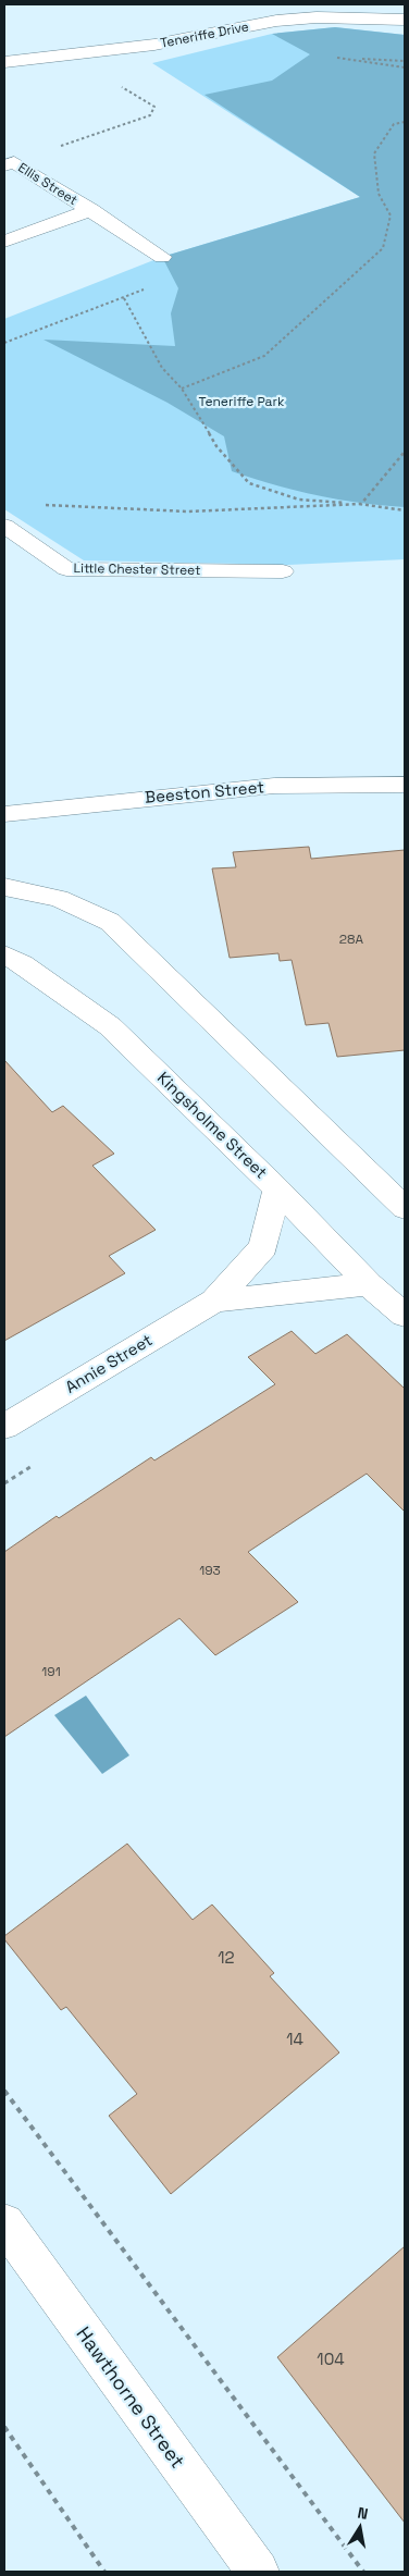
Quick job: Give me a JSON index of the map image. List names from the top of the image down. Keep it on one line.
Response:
{"streets":{"street":["Teneriffe Drive","Ellis Street","Little Chester Street","Beeston Street","Kingsholme Street","Annie Street","Hawthorne Street"]},"crossings":[["Kingsholme Street","Annie Street"]],"parks":["Teneriffe Park"],"house_numbers":["28A","193","191","12","14","104"],"north":"top"}
